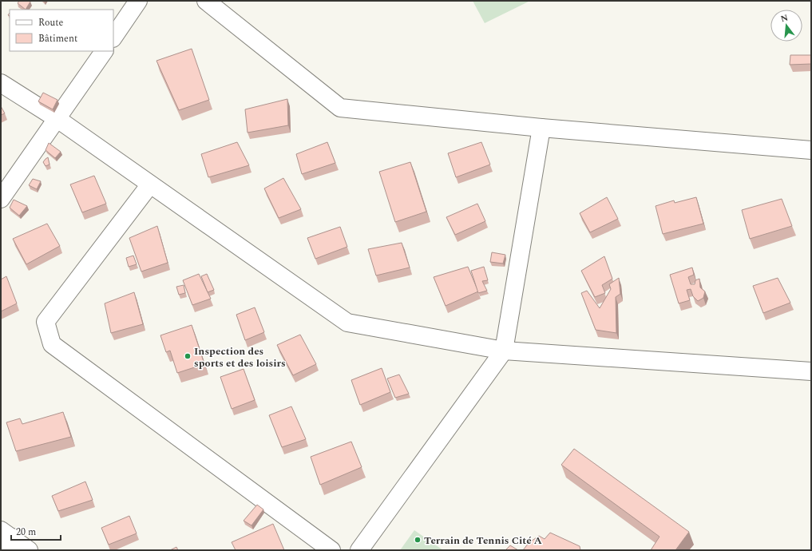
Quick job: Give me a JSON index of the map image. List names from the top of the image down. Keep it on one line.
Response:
{"places":["Inspection des sports et des loisirs","Terrain de Tennis Cité A"],"legend":["Route","Bâtiment"],"scale_bar":"20 m","north":"top"}
